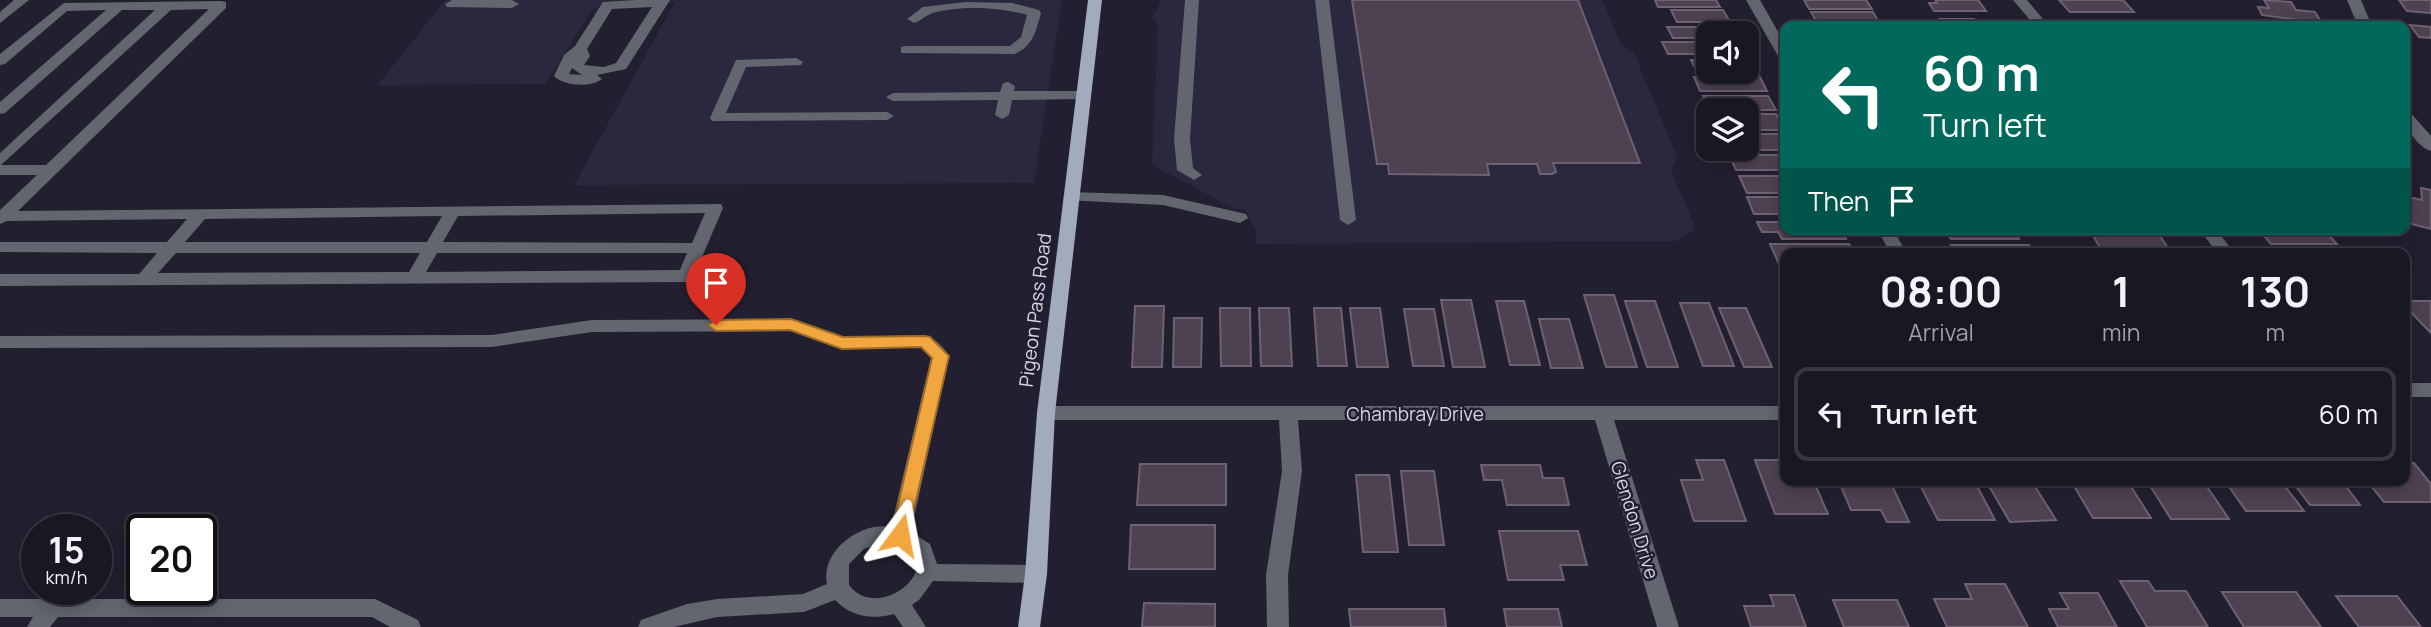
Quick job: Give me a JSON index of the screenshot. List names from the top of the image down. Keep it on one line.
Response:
{"streets":{"main road":["Pigeon Pass Road"],"street":["Chambray Drive","Glendon Drive"]},"crossings":[["Pigeon Pass Road","Chambray Drive"],["Chambray Drive","Glendon Drive"]],"page":{"turn":["60 m","Turn left"],"then":"Then","eta":["08:00","Arrival","1","min","130","m"],"list":[{"name":"Turn left","value":"60 m"}],"speed":"15 km/h","limit":"20"}}
